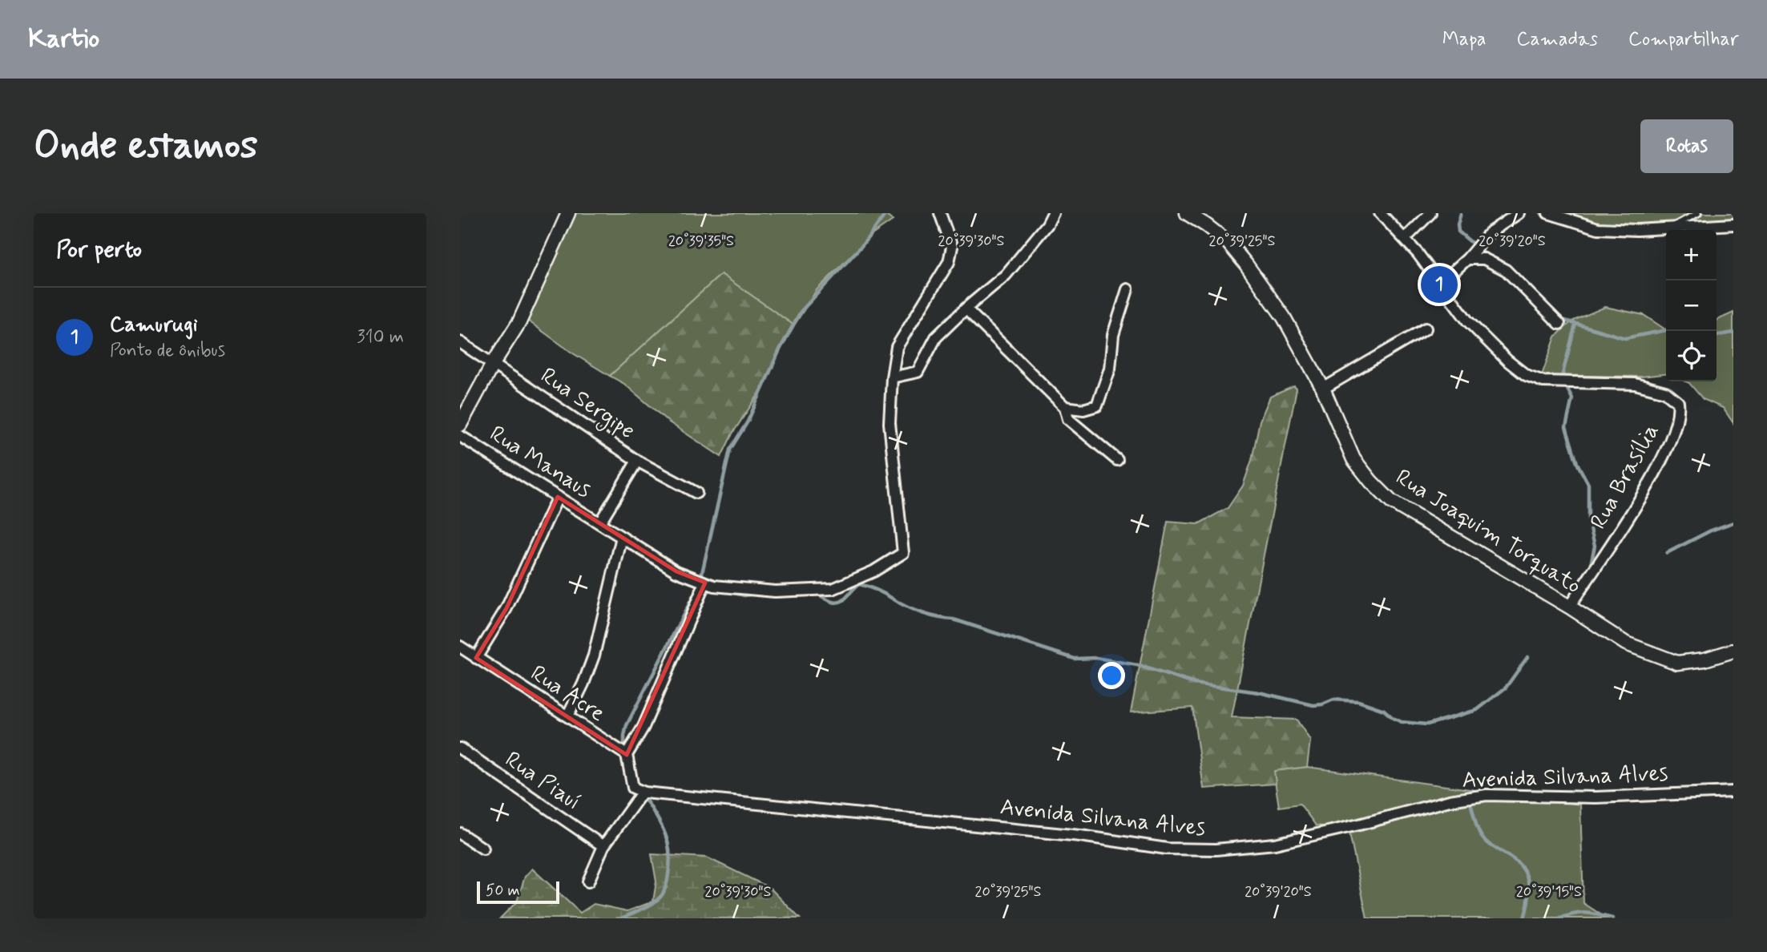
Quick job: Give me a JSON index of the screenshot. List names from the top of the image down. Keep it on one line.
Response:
{"streets":{"street":["Rua Sergipe","Rua Manaus","Rua Brasília","Rua Joaquim Torquato","Rua Acre","Avenida Silvana Alves","Rua Piauí"]},"crossings":[["Rua Sergipe","Rua Manaus"],["Rua Brasília","Rua Joaquim Torquato"]],"scale_bar":"50 m","page":{"header":"Kartio","nav":["Mapa","Camadas","Compartilhar"],"buttons":"Rotas","title":"Onde estamos","heading":"Por perto","map_buttons":["+","−"],"pins":"1","list":[{"mark":"1","name":"Camurugi","note":"Ponto de ônibus","value":"310 m"}],"scale":"50 m"},"coordinates":["20°39'35\"S","20°39'30\"S","20°39'25\"S","20°39'20\"S","20°39'15\"S"]}
